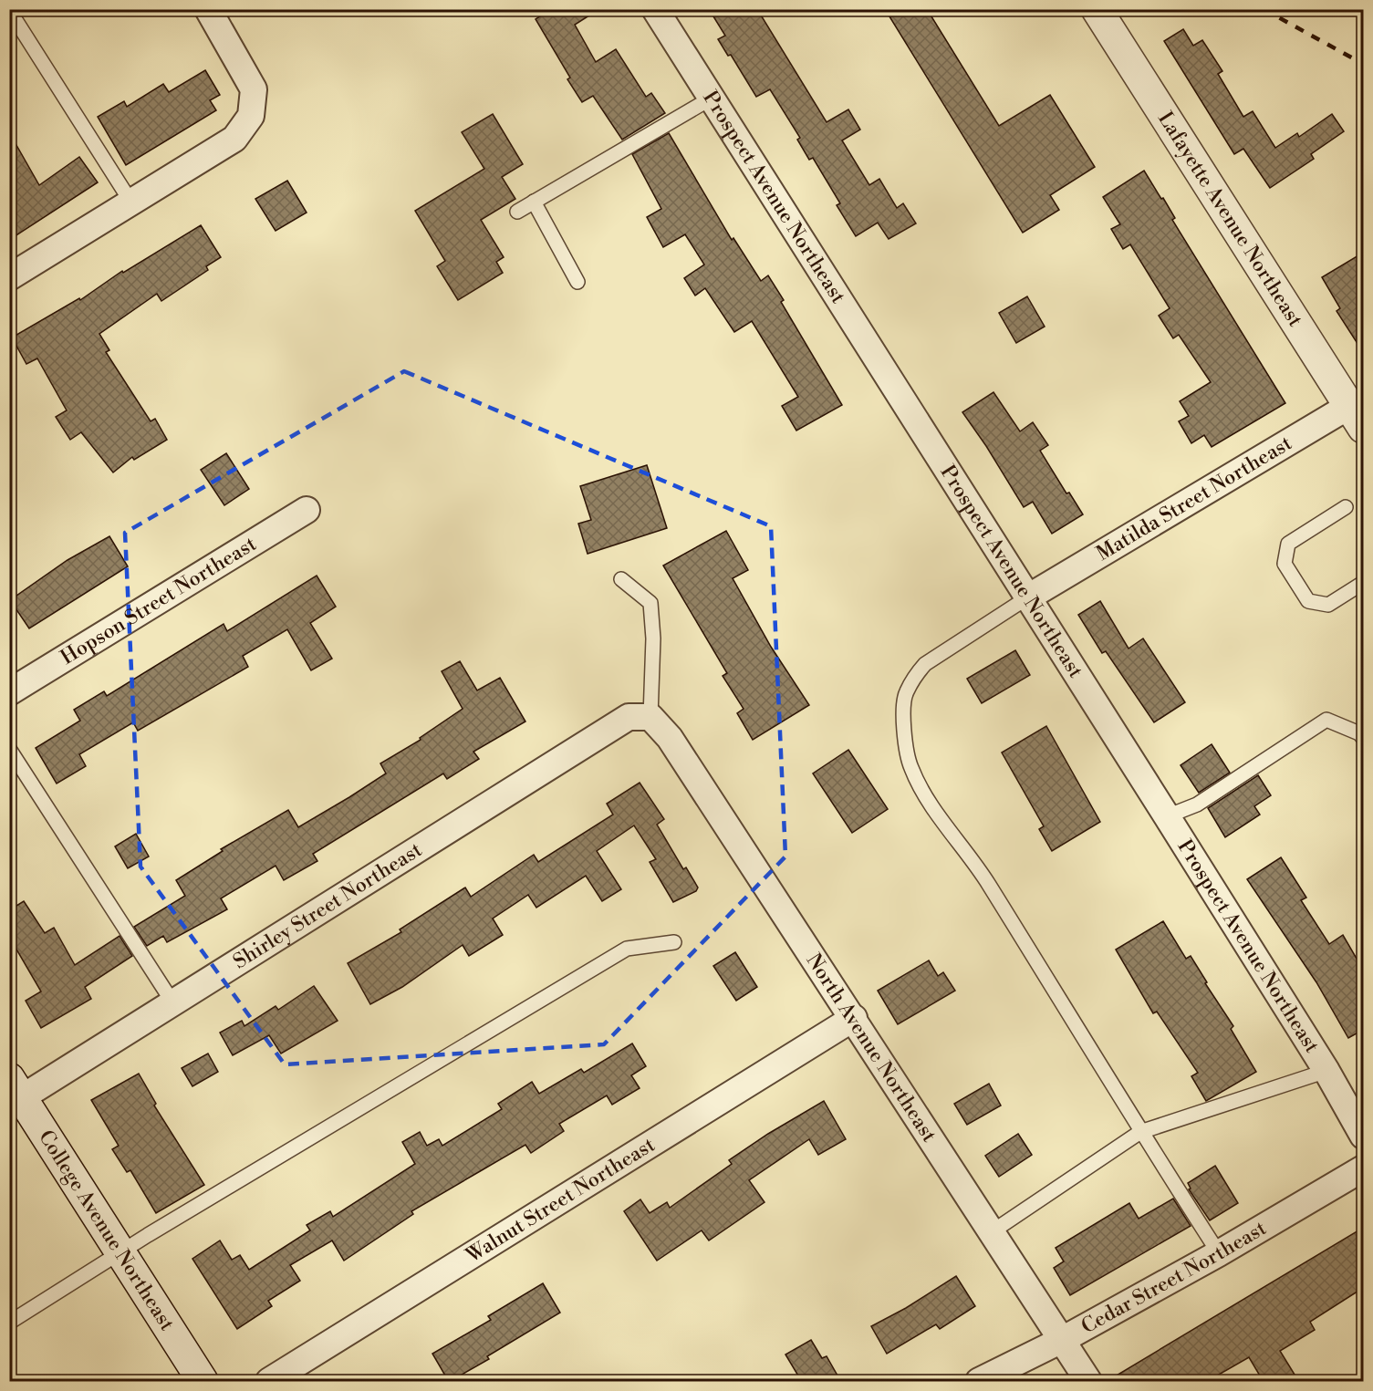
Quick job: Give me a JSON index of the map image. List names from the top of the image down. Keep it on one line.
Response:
{"streets":{"street":["Prospect Avenue Northeast","Lafayette Avenue Northeast","Matilda Street Northeast","Hopson Street Northeast","Shirley Street Northeast","North Avenue Northeast","Walnut Street Northeast","College Avenue Northeast","Cedar Street Northeast"]},"crossings":[["Prospect Avenue Northeast","Matilda Street Northeast"],["Lafayette Avenue Northeast","Matilda Street Northeast"],["Shirley Street Northeast","North Avenue Northeast"],["Shirley Street Northeast","College Avenue Northeast"],["North Avenue Northeast","Walnut Street Northeast"],["North Avenue Northeast","Cedar Street Northeast"]]}
